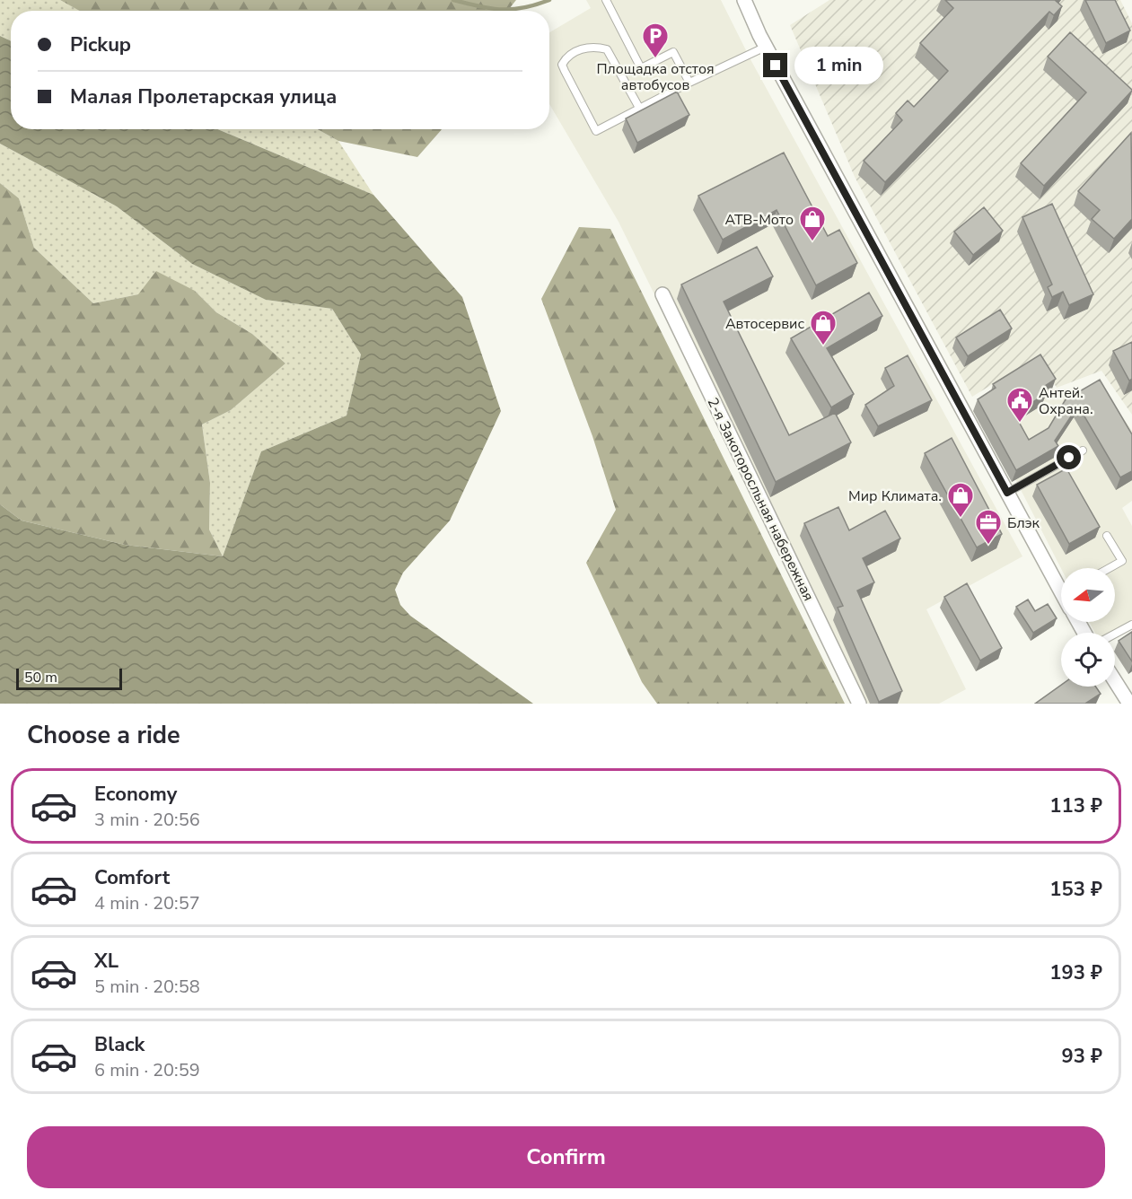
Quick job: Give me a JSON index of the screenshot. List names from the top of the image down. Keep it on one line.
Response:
{"streets":{"street":["2-я Закоторосльная набережная"]},"places":{"parking":["Площадка отстоя автобусов"],"shop":["АТВ-Мото","Автосервис","Мир Климата."],"public building":["Антей. Охрана."],"office":["Блэк"]},"scale_bar":"50 m","north":"left","page":{"banner":["Pickup","Малая Пролетарская улица"],"bubble":"1 min","scale":"50 m","heading":"Choose a ride","list":[{"name":"Economy","note":"3 min · 20:56","value":"113 ₽"},{"name":"Comfort","note":"4 min · 20:57","value":"153 ₽"},{"name":"XL","note":"5 min · 20:58","value":"193 ₽"},{"name":"Black","note":"6 min · 20:59","value":"93 ₽"}],"buttons":"Confirm"}}
